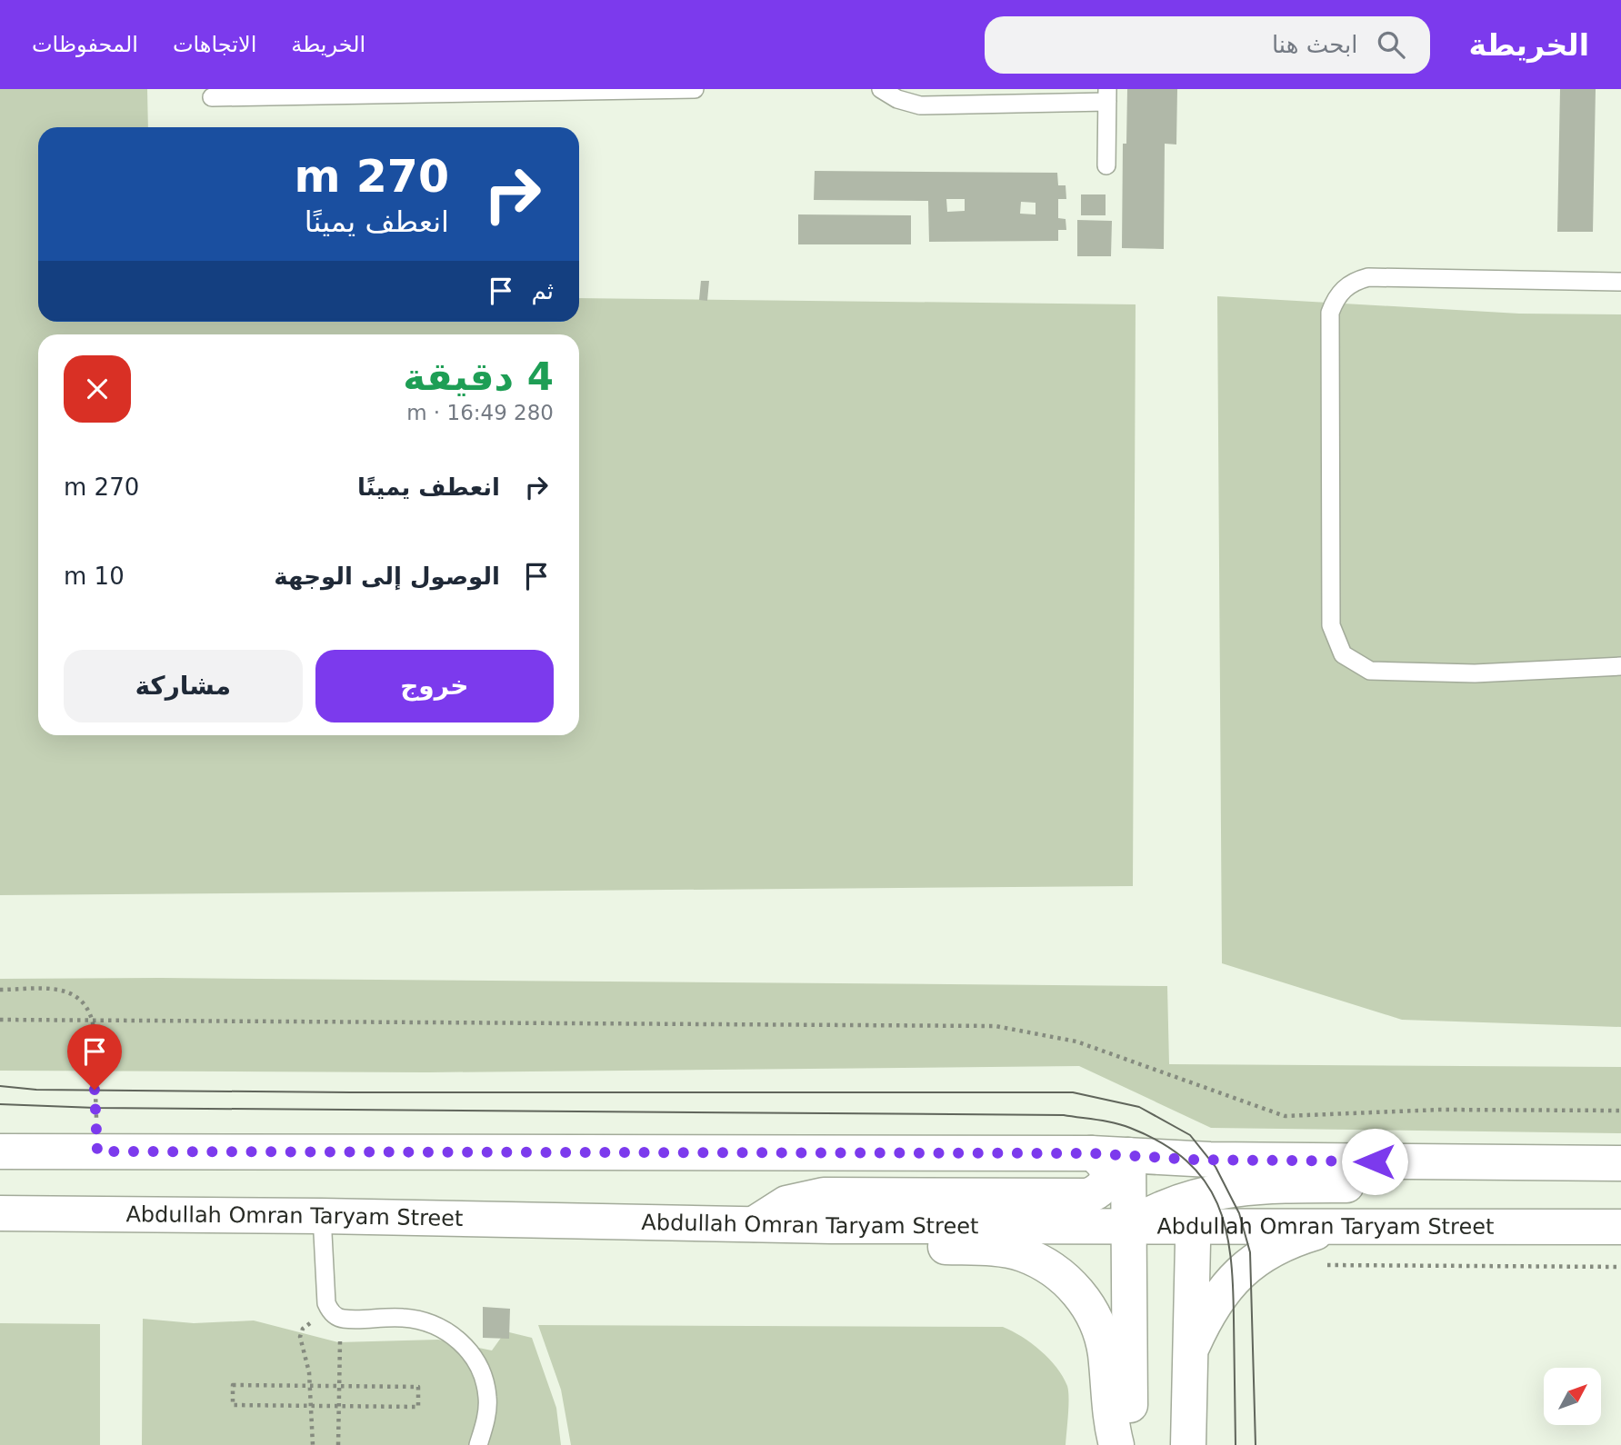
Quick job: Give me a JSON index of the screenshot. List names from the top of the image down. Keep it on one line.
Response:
{"streets":{"street":["Abdullah Omran Taryam Street"]},"north":"top right","page":{"header":"الخريطة","search":"ابحث هنا","nav":["الخريطة","الاتجاهات","المحفوظات"],"turn":["270 m","انعطف يمينًا"],"then":"ثم","heading":["4 دقيقة","280 m · 16:49"],"list":[{"name":"انعطف يمينًا","value":"270 m"},{"name":"الوصول إلى الوجهة","value":"10 m"}],"buttons":["خروج","مشاركة"]}}
